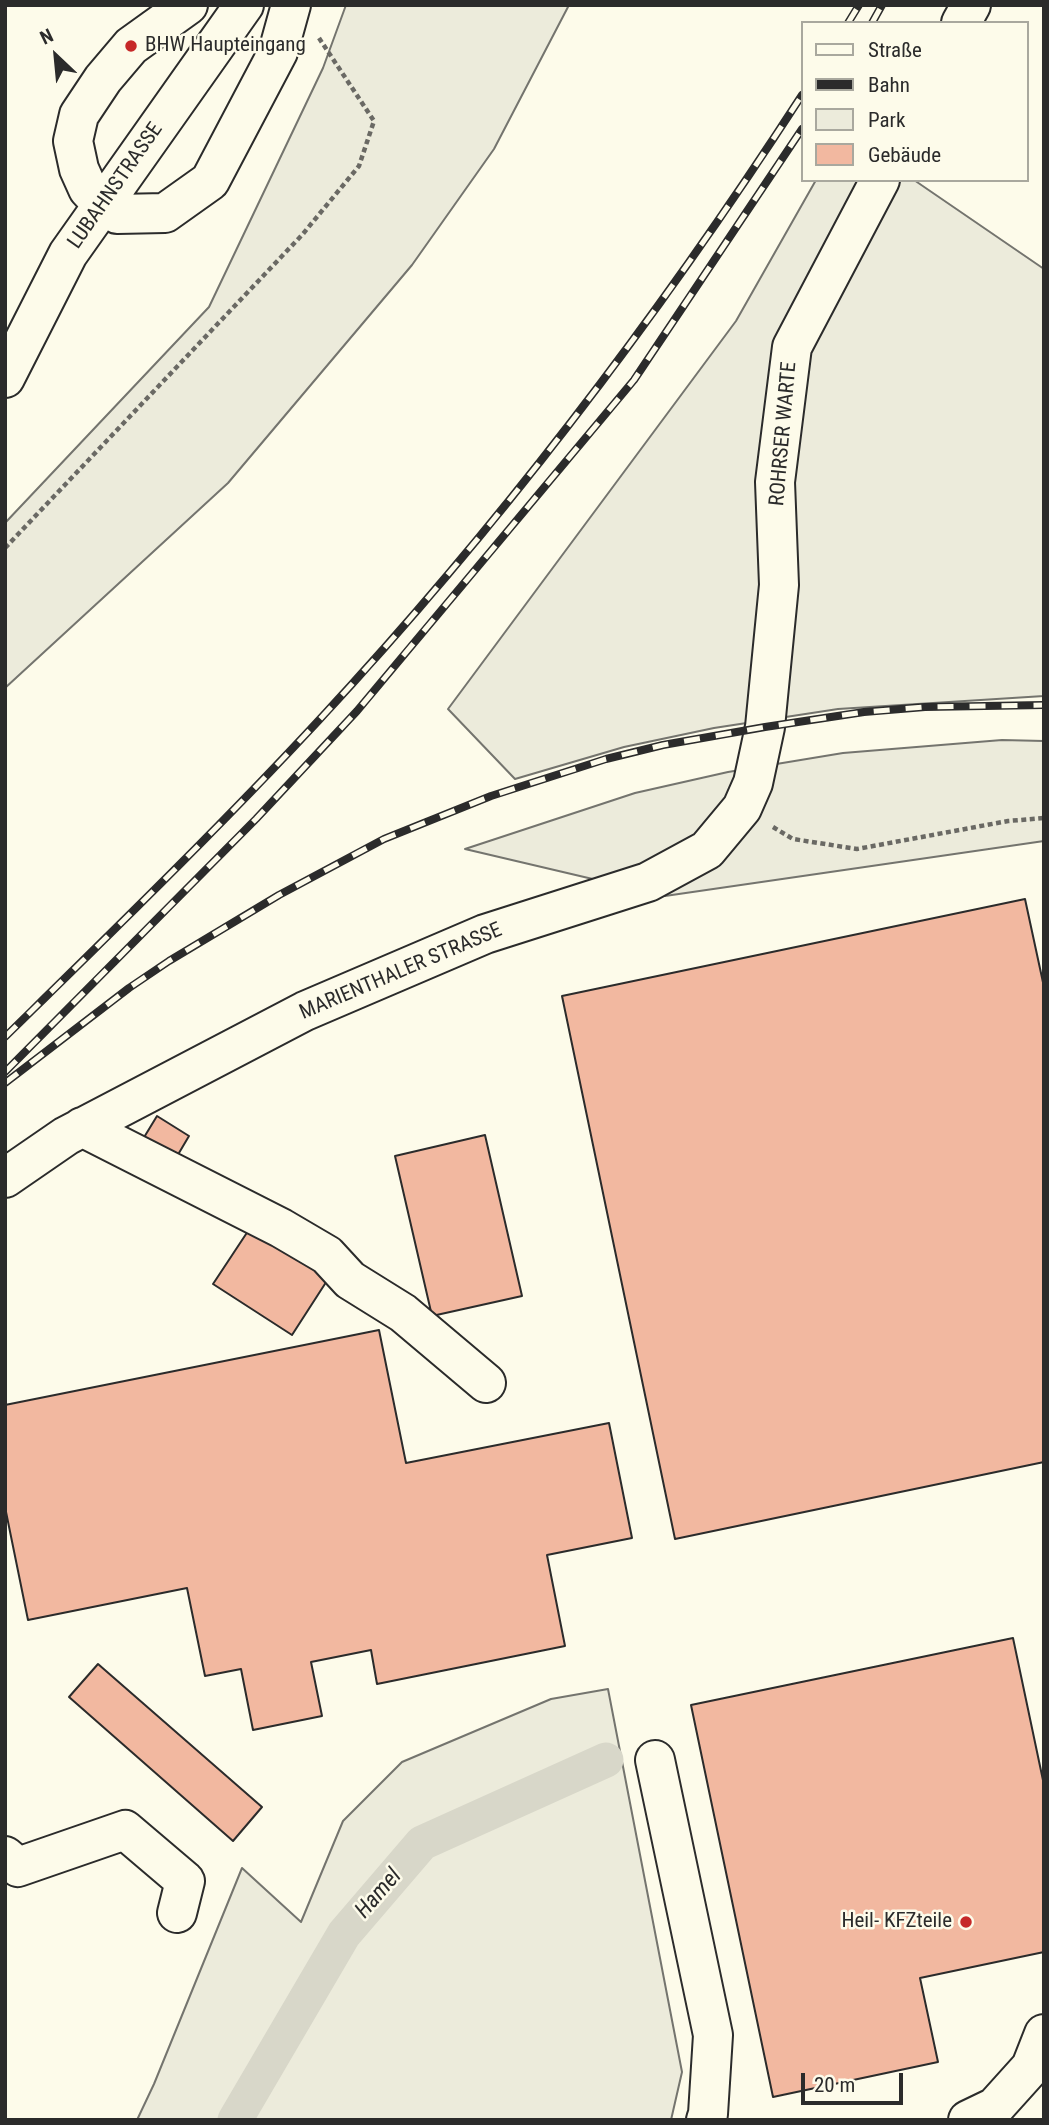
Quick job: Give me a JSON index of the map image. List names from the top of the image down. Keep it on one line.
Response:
{"streets":{"street":["LUBAHNSTRASSE","ROHRSER WARTE","MARIENTHALER STRASSE"]},"crossings":[["ROHRSER WARTE","MARIENTHALER STRASSE"]],"water":["Hamel"],"places":["BHW Haupteingang","Heil- KFZteile"],"legend":["Straße","Bahn","Park","Gebäude"],"scale_bar":"20 m","north":"top left"}
